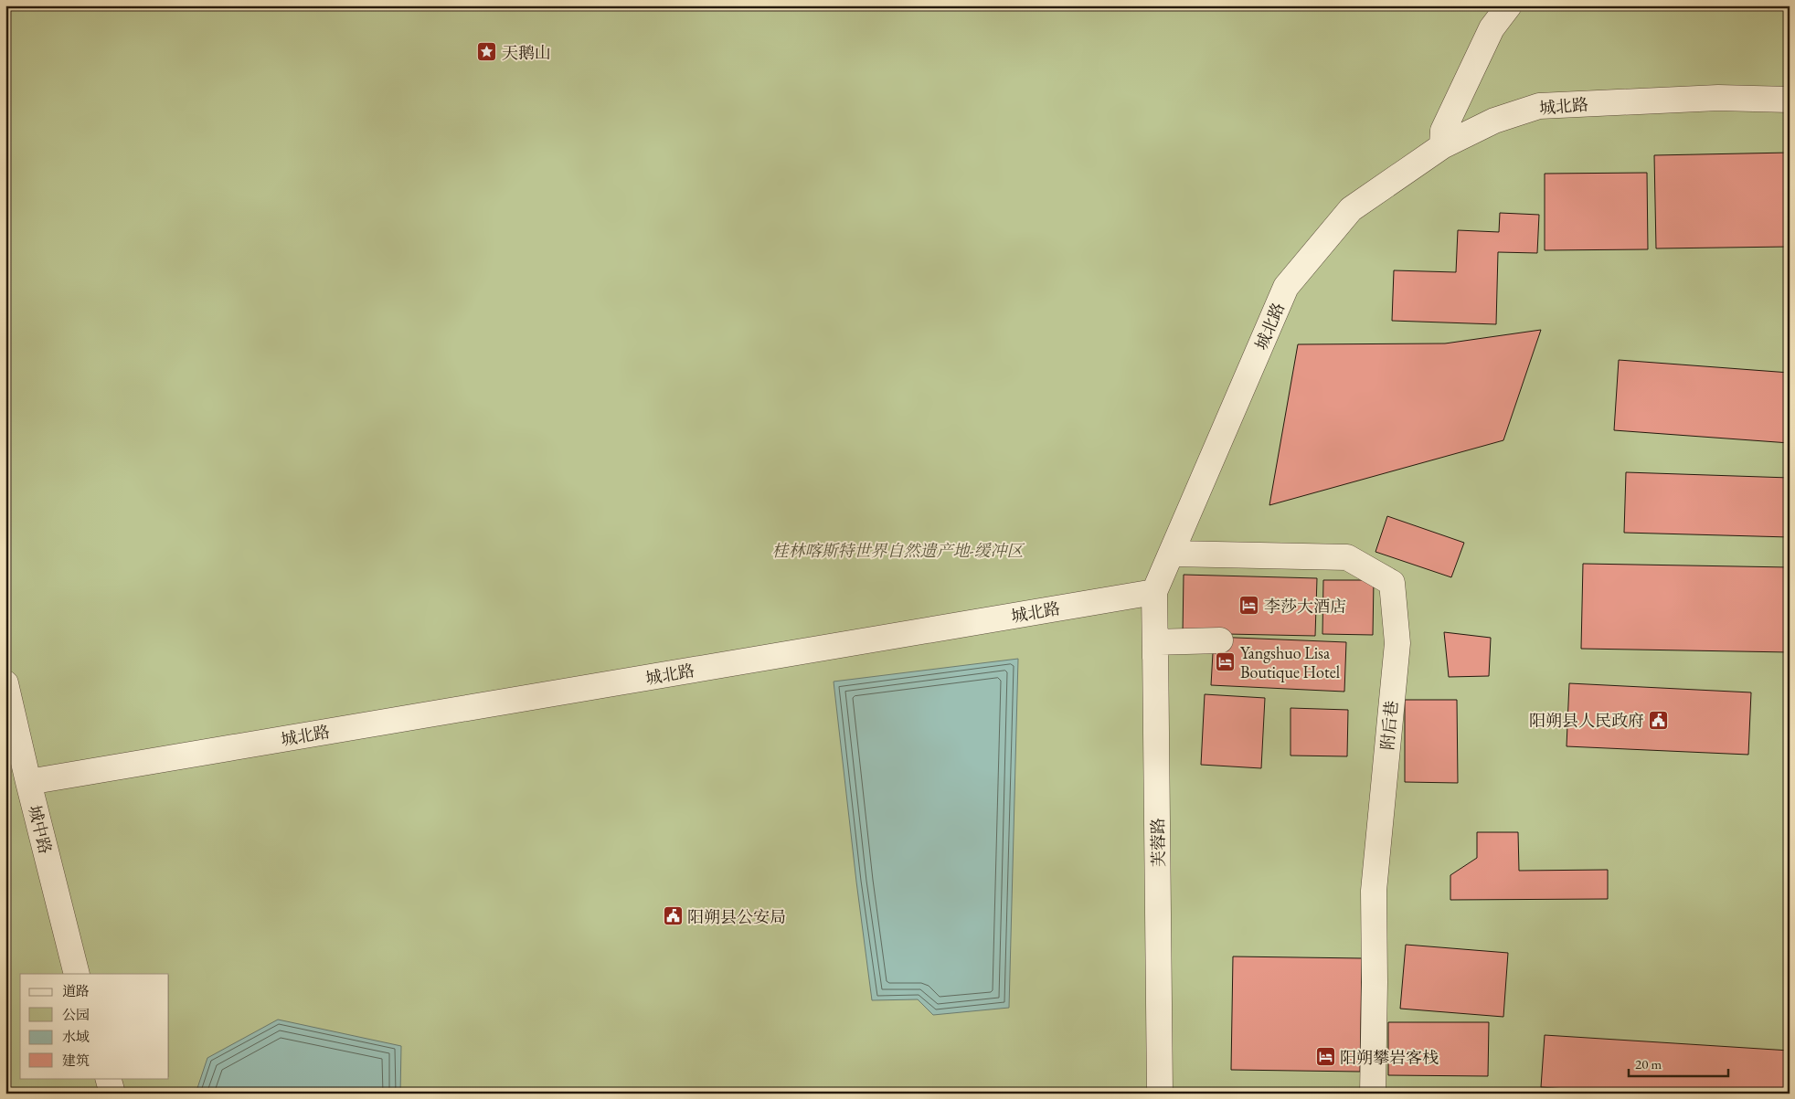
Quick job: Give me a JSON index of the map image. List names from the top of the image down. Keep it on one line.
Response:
{"streets":{"street":["城北路","附后巷","城中路","芙蓉路"]},"crossings":[["城北路","附后巷"],["城北路","城中路"]],"parks":["桂林喀斯特世界自然遗产地-缓冲区"],"places":{"place":["天鹅山"],"hotel":["李莎大酒店","Yangshuo Lisa Boutique Hotel","阳朔攀岩客栈"],"public building":["阳朔县人民政府","阳朔县公安局"]},"legend":["道路","公园","水域","建筑"],"scale_bar":"20 m"}
